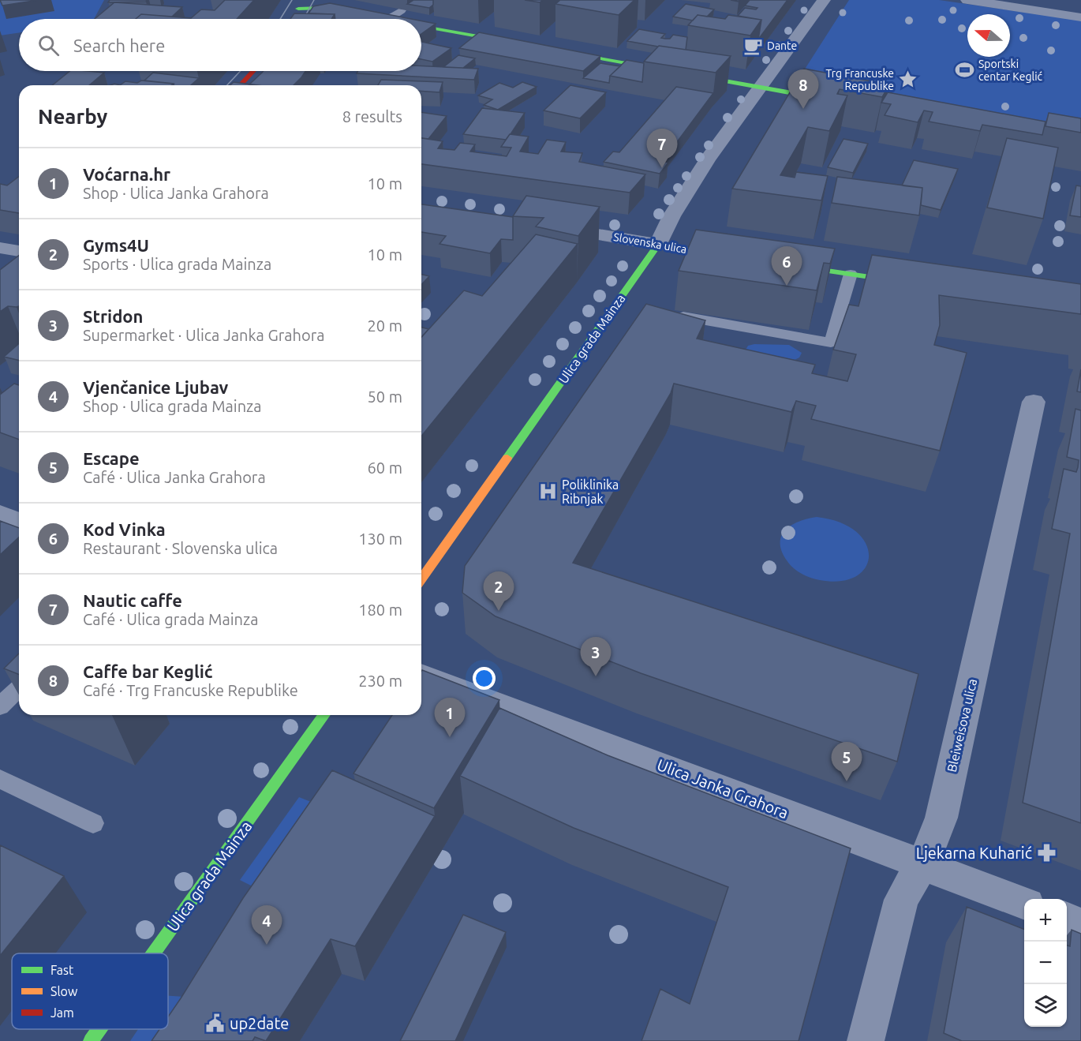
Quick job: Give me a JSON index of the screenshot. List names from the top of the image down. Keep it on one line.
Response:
{"streets":{"main road":["Slovenska ulica","Ulica grada Mainza"],"street":["Bleiweisova ulica","Ulica Janka Grahora"]},"crossings":[["Slovenska ulica","Ulica grada Mainza"],["Bleiweisova ulica","Ulica Janka Grahora"]],"places":{"cafe":["Dante"],"sports":["Sportski centar Keglić"],"place":["Trg Francuske Republike"],"hospital":["Poliklinika Ribnjak"],"pharmacy":["Ljekarna Kuharić"],"public building":["up2date"]},"legend":["Fast","Slow","Jam"],"north":"left","page":{"search":"Search here","pins":["8","7","6","2","3","1","5","4"],"heading":["Nearby","8 results"],"list":[{"mark":"1","name":"Voćarna.hr","note":"Shop · Ulica Janka Grahora","value":"10 m"},{"mark":"2","name":"Gyms4U","note":"Sports · Ulica grada Mainza","value":"10 m"},{"mark":"3","name":"Stridon","note":"Supermarket · Ulica Janka Grahora","value":"20 m"},{"mark":"4","name":"Vjenčanice Ljubav","note":"Shop · Ulica grada Mainza","value":"50 m"},{"mark":"5","name":"Escape","note":"Café · Ulica Janka Grahora","value":"60 m"},{"mark":"6","name":"Kod Vinka","note":"Restaurant · Slovenska ulica","value":"130 m"},{"mark":"7","name":"Nautic caffe","note":"Café · Ulica grada Mainza","value":"180 m"},{"mark":"8","name":"Caffe bar Keglić","note":"Café · Trg Francuske Republike","value":"230 m"}],"map_buttons":["+","−"]}}
